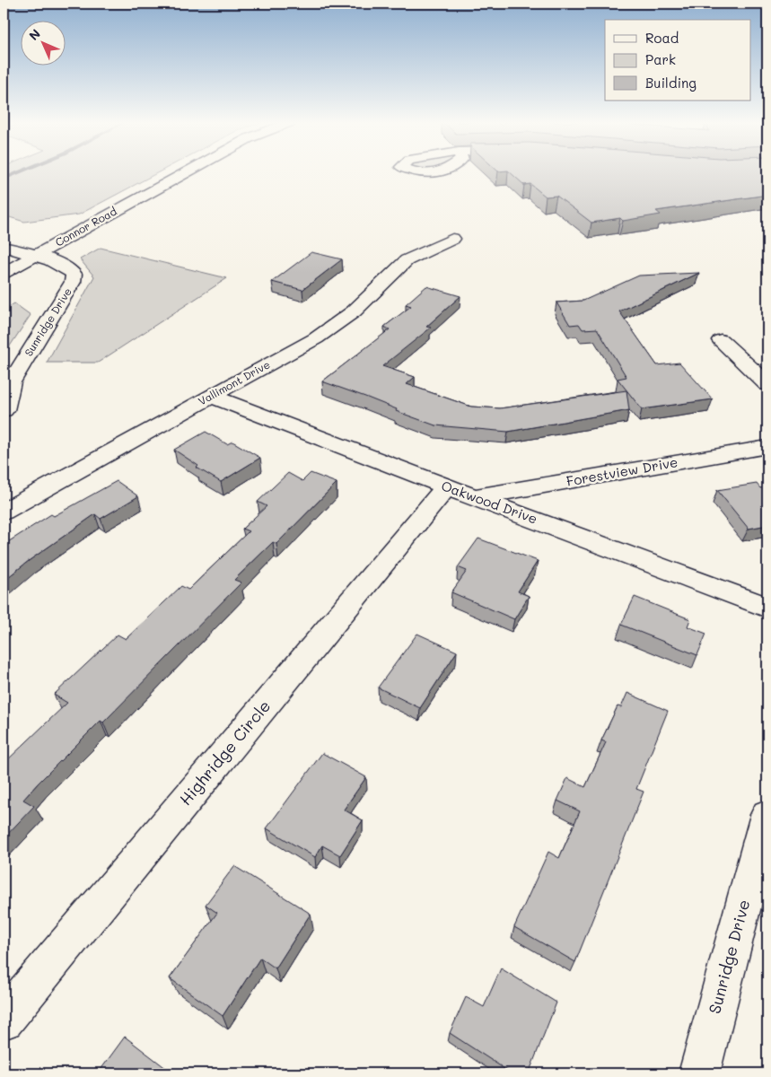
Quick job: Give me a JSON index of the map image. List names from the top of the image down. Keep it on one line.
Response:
{"streets":{"street":["Connor Road","Sunridge Drive","Vallimont Drive","Forestview Drive","Oakwood Drive","Highridge Circle"]},"crossings":[["Connor Road","Sunridge Drive"],["Vallimont Drive","Oakwood Drive"],["Forestview Drive","Oakwood Drive"],["Oakwood Drive","Highridge Circle"]],"legend":["Road","Park","Building"],"north":"top left"}
